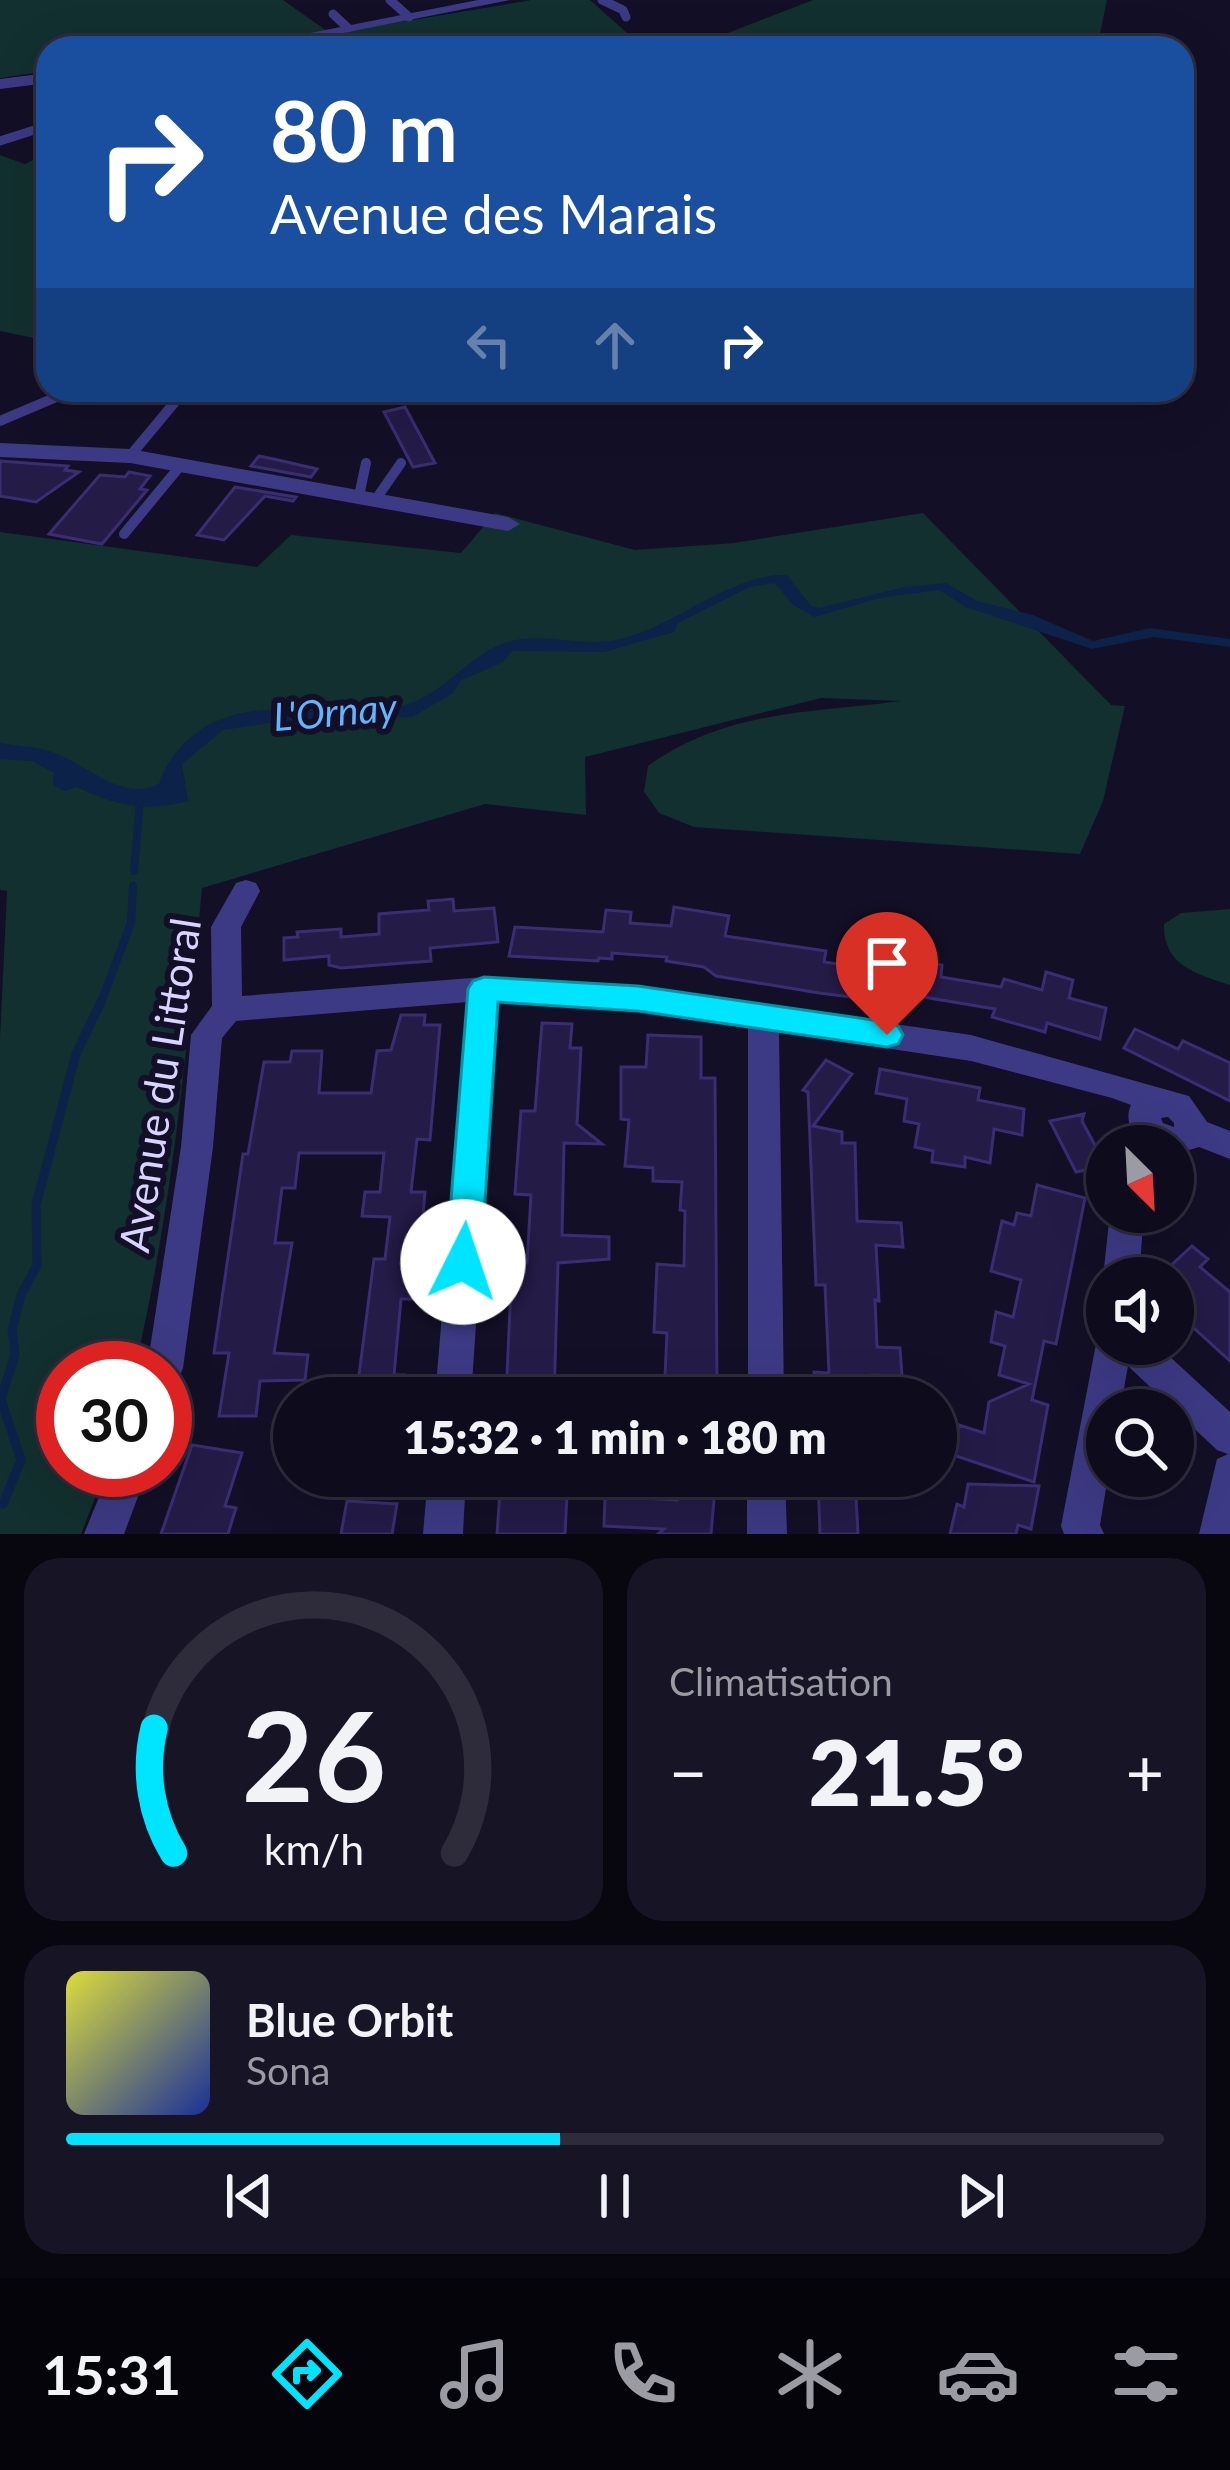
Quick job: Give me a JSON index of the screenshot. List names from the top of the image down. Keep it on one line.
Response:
{"streets":{"street":["Avenue du Littoral"]},"water":["L'Ornay"],"north":"bottom right","page":{"turn":["80 m","Avenue des Marais"],"limit":"30","trip":"15:32 · 1 min · 180 m","tile":"Climatisation","heat":["−","21.5°","+"],"song":["Blue Orbit","Sona"],"tabs":"15:31","gauge":["26","km/h"]}}
